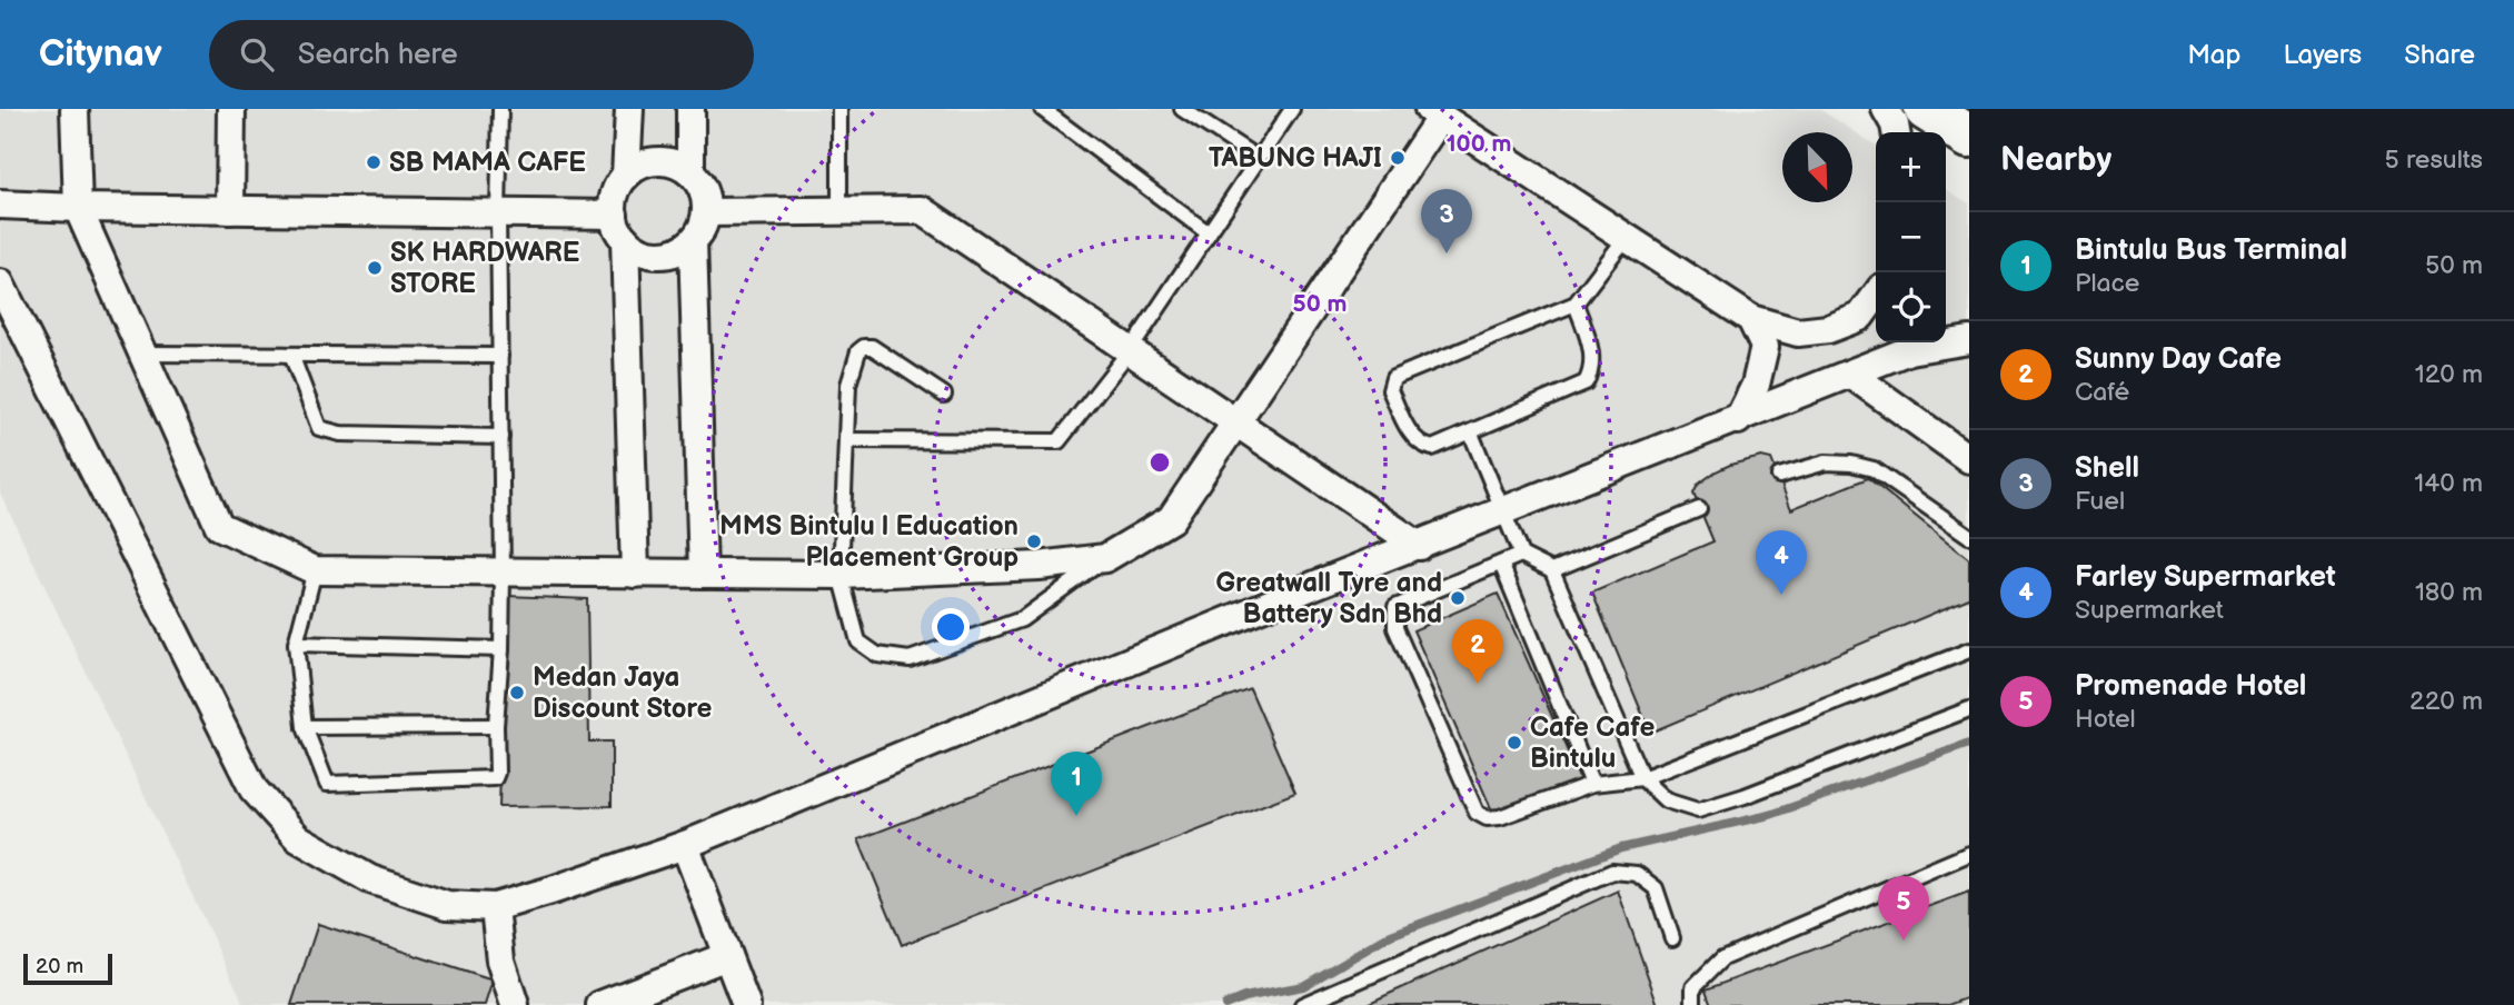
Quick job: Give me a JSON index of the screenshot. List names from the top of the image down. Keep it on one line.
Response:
{"places":["TABUNG HAJI","SB MAMA CAFE","SK HARDWARE STORE","MMS Bintulu | Education Placement Group","Greatwall Tyre and Battery Sdn Bhd","Medan Jaya Discount Store","Cafe Cafe Bintulu"],"scale_bar":"20 m","north":"bottom right","page":{"header":"Citynav","search":"Search here","nav":["Map","Layers","Share"],"heading":["Nearby","5 results"],"map_buttons":["+","−"],"pins":["3","4","2","1","5"],"list":[{"mark":"1","name":"Bintulu Bus Terminal","note":"Place","value":"50 m"},{"mark":"2","name":"Sunny Day Cafe","note":"Café","value":"120 m"},{"mark":"3","name":"Shell","note":"Fuel","value":"140 m"},{"mark":"4","name":"Farley Supermarket","note":"Supermarket","value":"180 m"},{"mark":"5","name":"Promenade Hotel","note":"Hotel","value":"220 m"}],"scale":"20 m"},"rings":["100 m","50 m"]}
